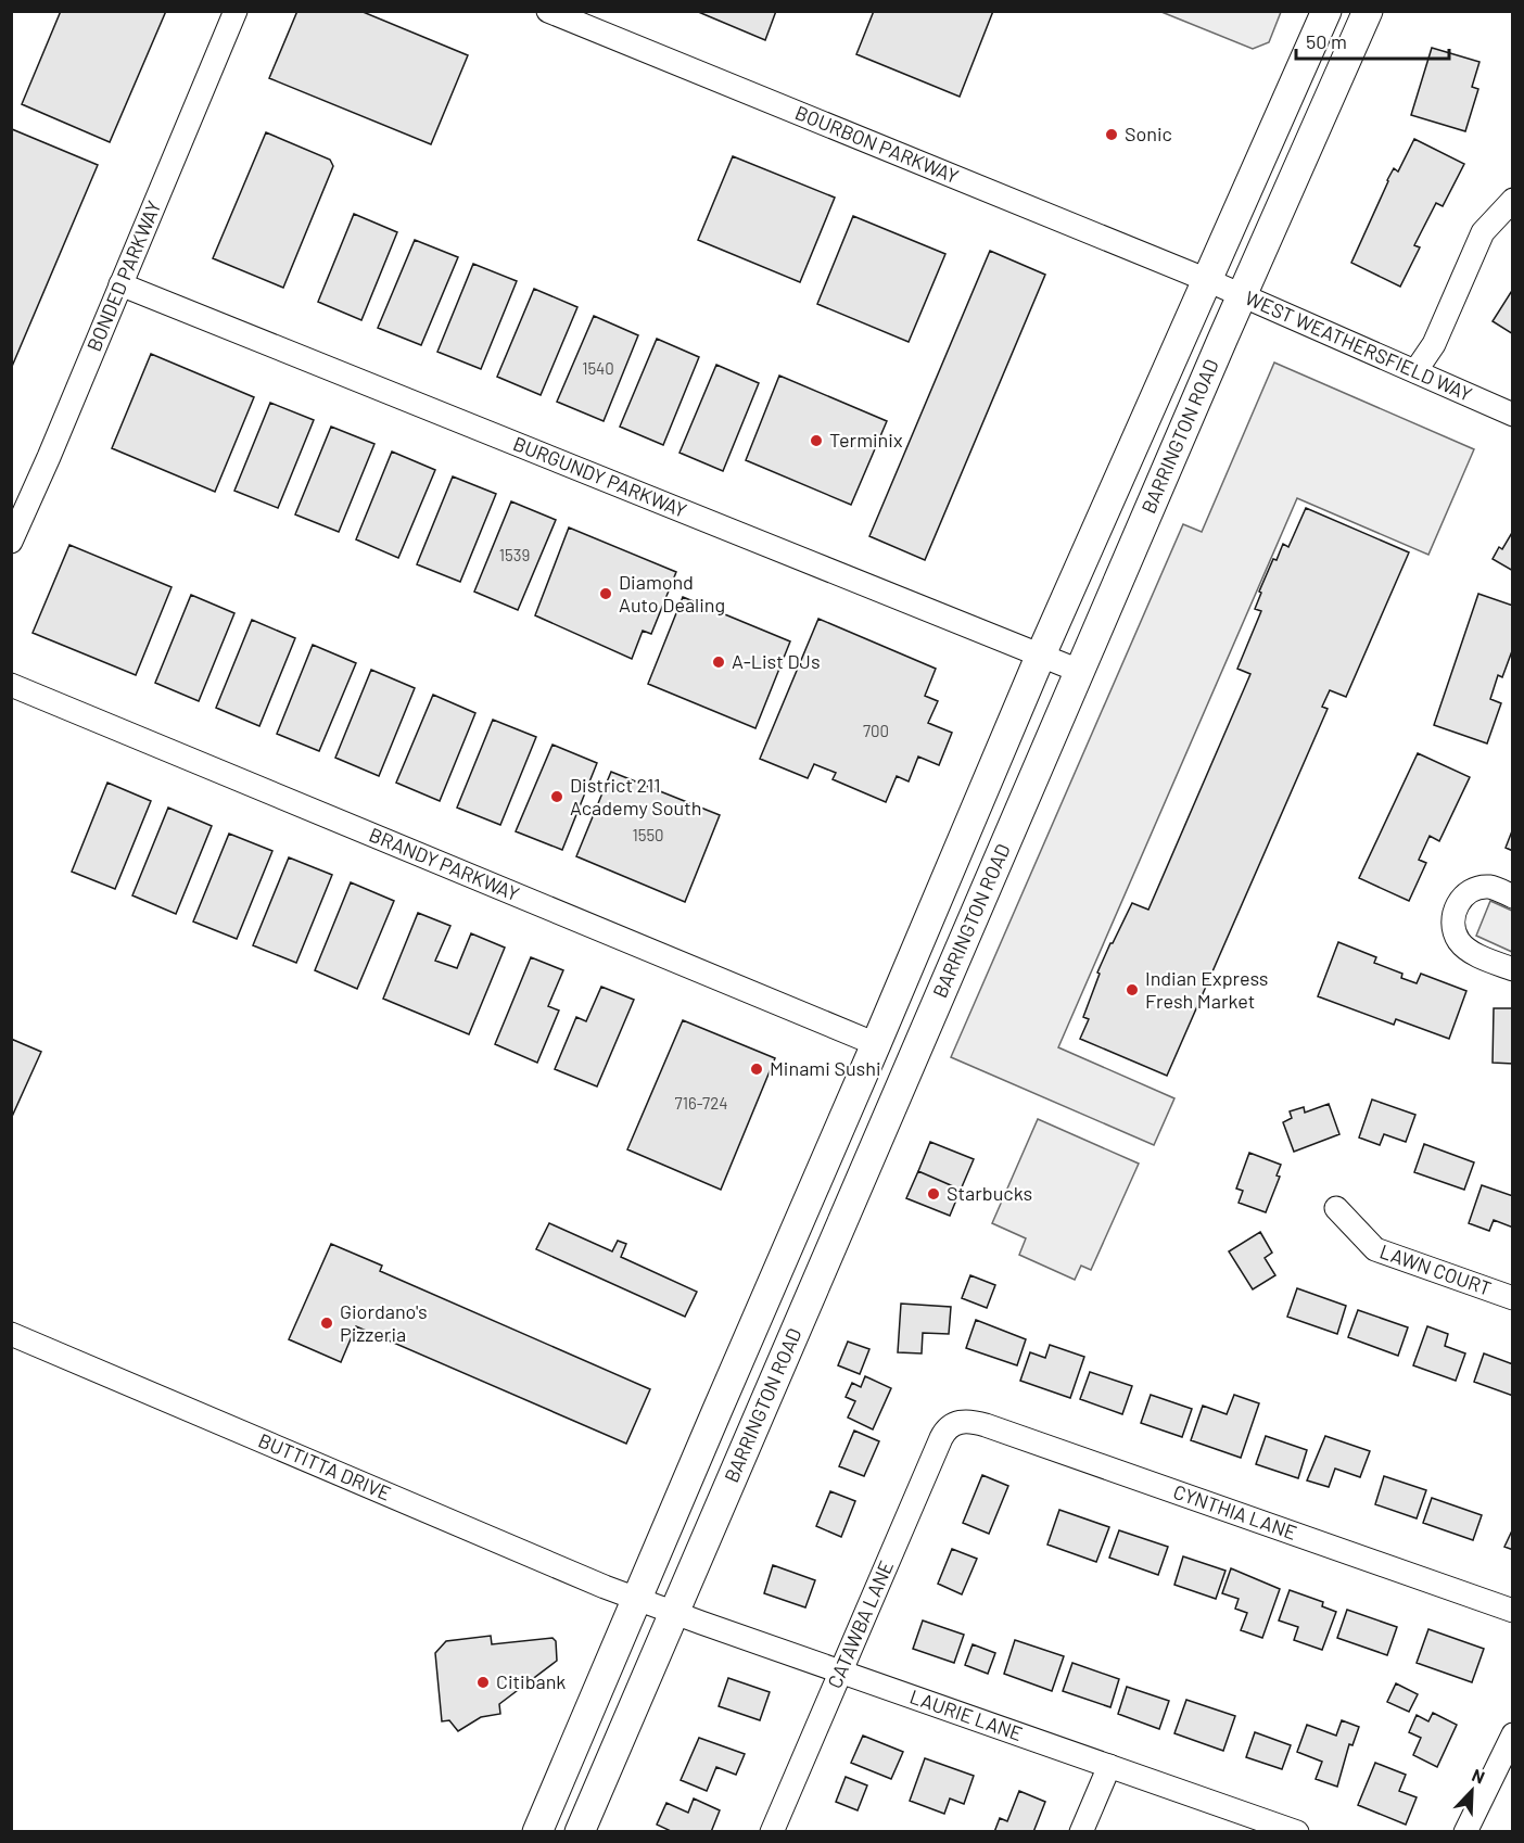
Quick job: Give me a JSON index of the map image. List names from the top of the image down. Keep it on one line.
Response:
{"streets":{"main road":["BARRINGTON ROAD"],"street":["BOURBON PARKWAY","BONDED PARKWAY","WEST WEATHERSFIELD WAY","BURGUNDY PARKWAY","BRANDY PARKWAY","LAWN COURT","BUTTITTA DRIVE","CYNTHIA LANE","CATAWBA LANE","LAURIE LANE"]},"crossings":[["BOURBON PARKWAY","WEST WEATHERSFIELD WAY"],["BOURBON PARKWAY","BARRINGTON ROAD"],["BONDED PARKWAY","BURGUNDY PARKWAY"],["WEST WEATHERSFIELD WAY","BARRINGTON ROAD"],["BARRINGTON ROAD","BURGUNDY PARKWAY"],["BARRINGTON ROAD","BRANDY PARKWAY"],["BARRINGTON ROAD","BUTTITTA DRIVE"],["BARRINGTON ROAD","LAURIE LANE"],["BUTTITTA DRIVE","LAURIE LANE"],["CYNTHIA LANE","CATAWBA LANE"],["CATAWBA LANE","LAURIE LANE"]],"places":["Sonic","Terminix","Diamond Auto Dealing","A-List DJs","District 211 Academy South","Indian Express Fresh Market","Minami Sushi","Starbucks","Giordano's Pizzeria","Citibank"],"house_numbers":["1540","1539","700","1550","716-724"],"scale_bar":"50 m","north":"top right"}
